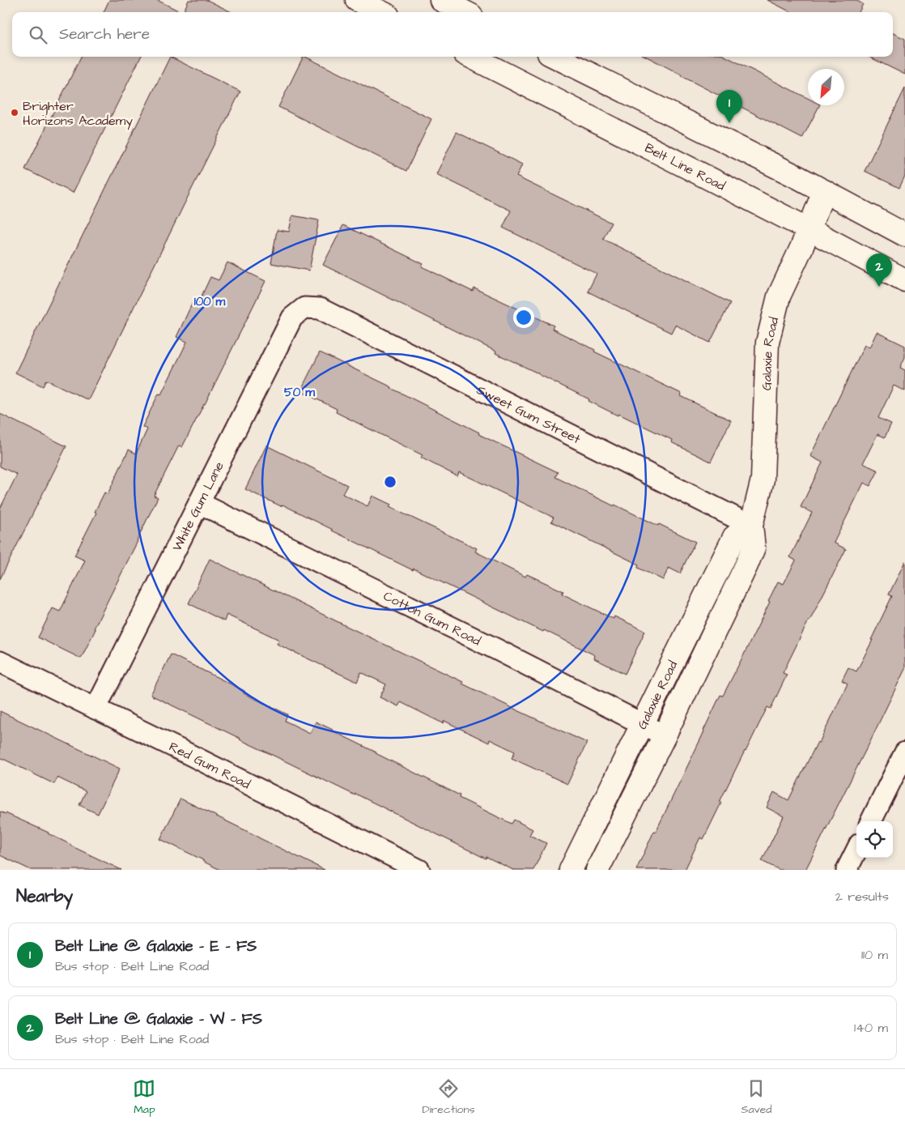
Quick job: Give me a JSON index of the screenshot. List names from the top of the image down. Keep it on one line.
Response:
{"streets":{"street":["Belt Line Road","Galaxie Road","Sweet Gum Street","White Gum Lane","Cotton Gum Road","Red Gum Road"]},"crossings":[["Belt Line Road","Galaxie Road"],["Galaxie Road","Sweet Gum Street"],["Galaxie Road","Cotton Gum Road"],["Sweet Gum Street","White Gum Lane"],["White Gum Lane","Cotton Gum Road"],["White Gum Lane","Red Gum Road"]],"places":["Brighter Horizons Academy"],"north":"bottom left","page":{"search":"Search here","pins":["1","2"],"heading":["Nearby","2 results"],"list":[{"mark":"1","name":"Belt Line @ Galaxie - E - FS","note":"Bus stop · Belt Line Road","value":"110 m"},{"mark":"2","name":"Belt Line @ Galaxie - W - FS","note":"Bus stop · Belt Line Road","value":"140 m"}],"nav":["Map","Directions","Saved"]},"rings":["100 m","50 m"]}
